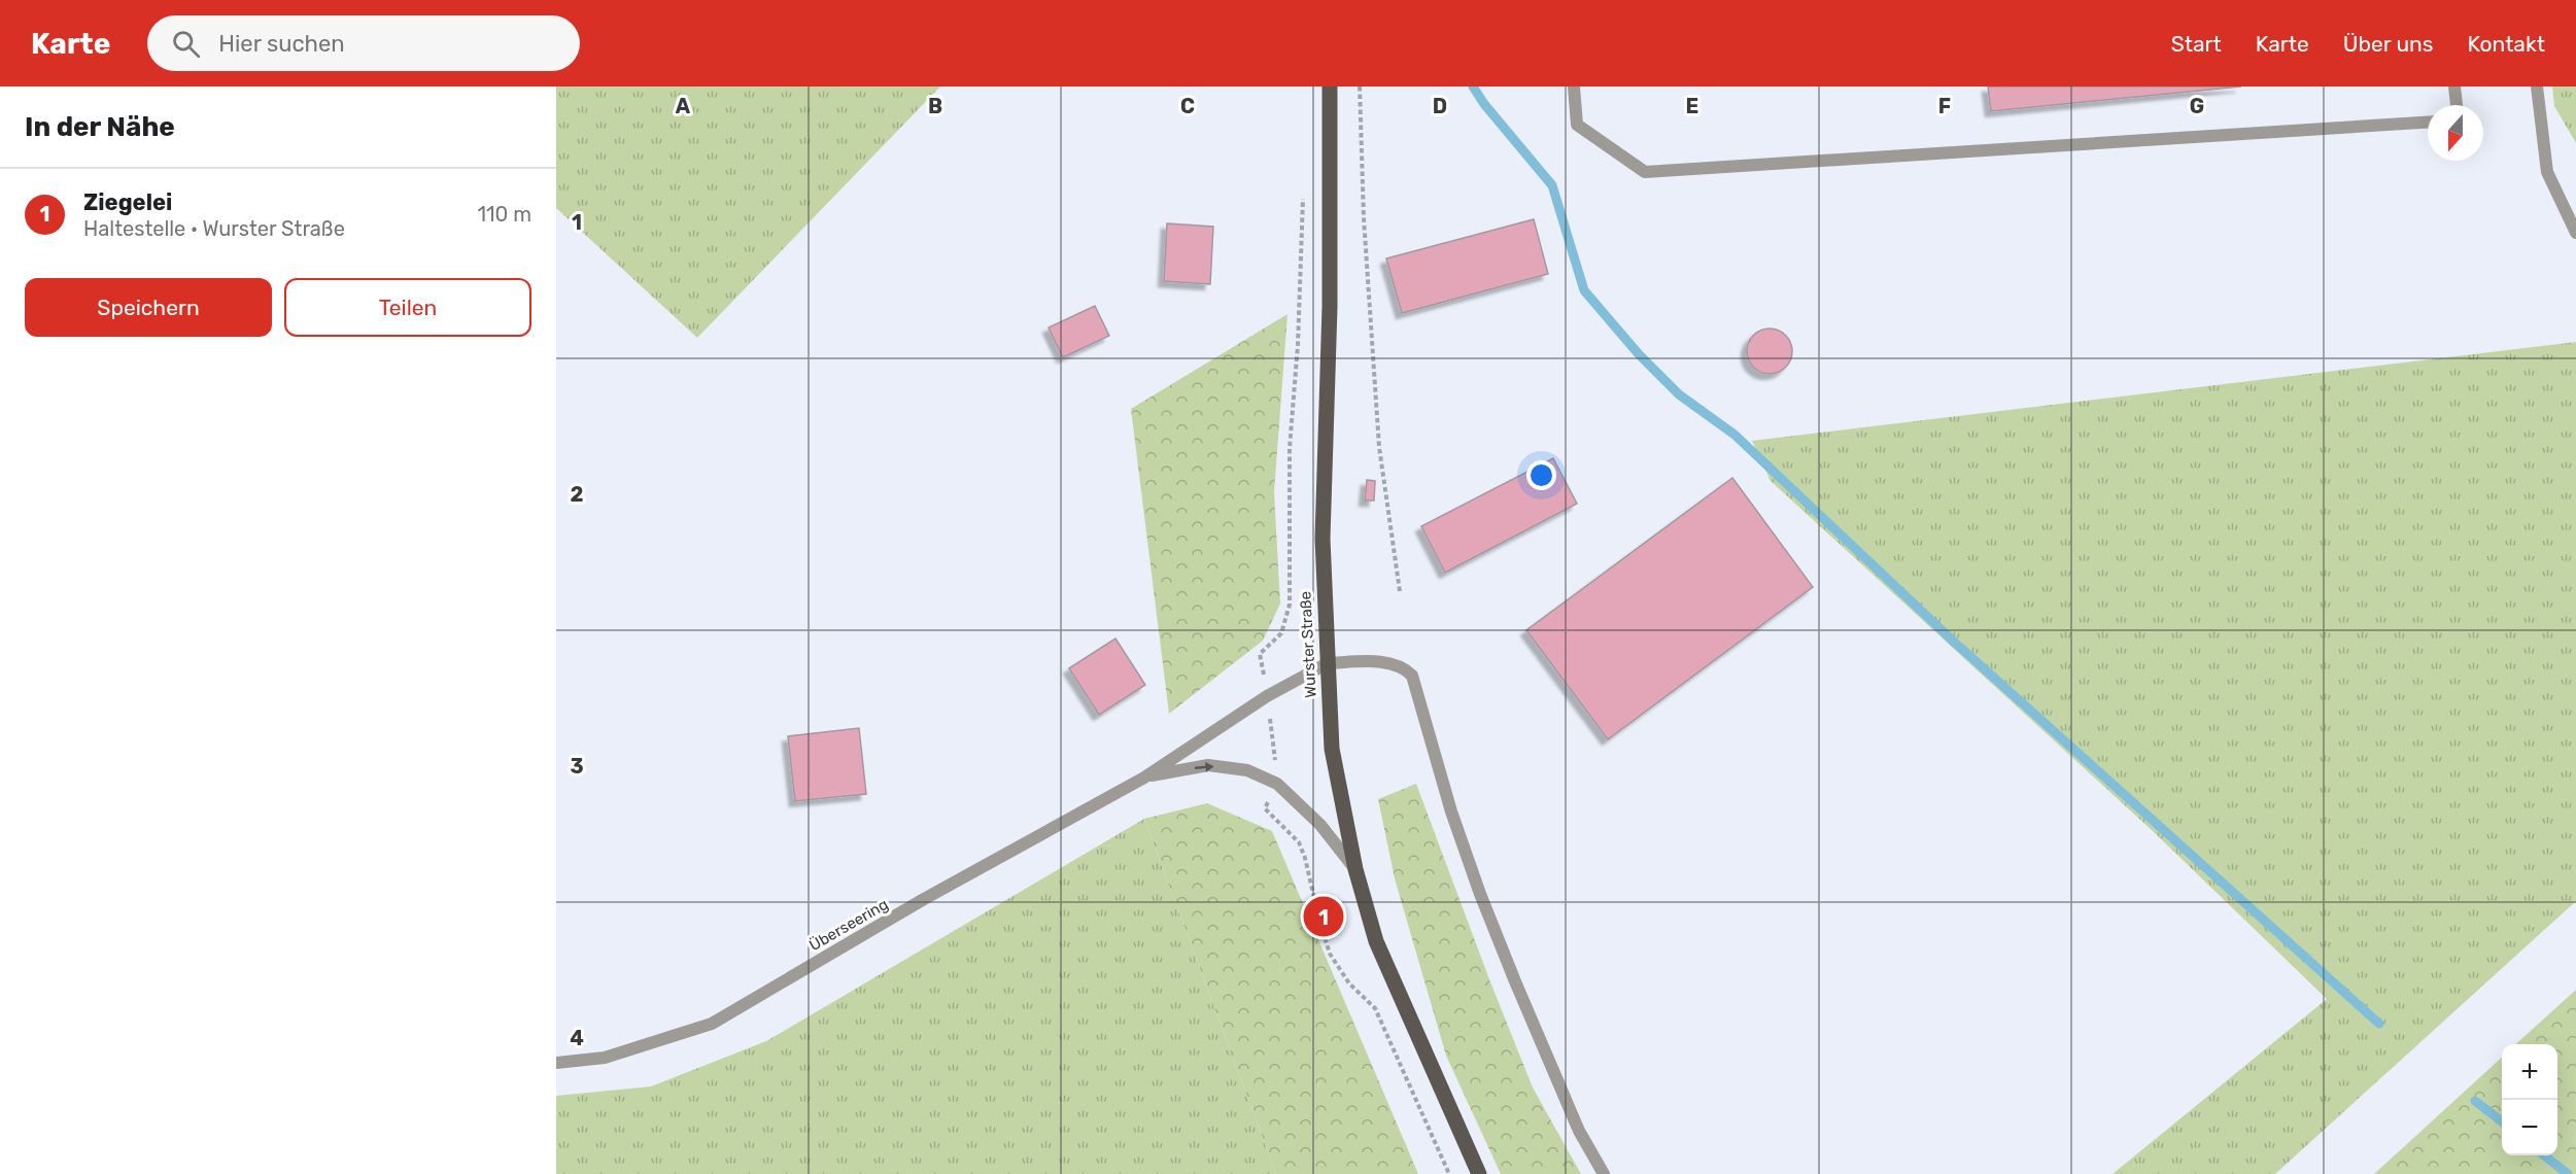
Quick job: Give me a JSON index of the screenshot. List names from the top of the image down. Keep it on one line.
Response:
{"streets":{"main road":["Wurster Straße"],"street":["Überseering"]},"crossings":[["Wurster Straße","Überseering"]],"north":"bottom","page":{"header":"Karte","search":"Hier suchen","nav":["Start","Karte","Über uns","Kontakt"],"heading":"In der Nähe","list":[{"mark":"1","name":"Ziegelei","note":"Haltestelle · Wurster Straße","value":"110 m"}],"buttons":["Speichern","Teilen"],"pins":"1","map_buttons":["+","−"]},"grid":{"columns":["A","B","C","D","E","F","G"],"rows":["1","2","3","4"]}}
